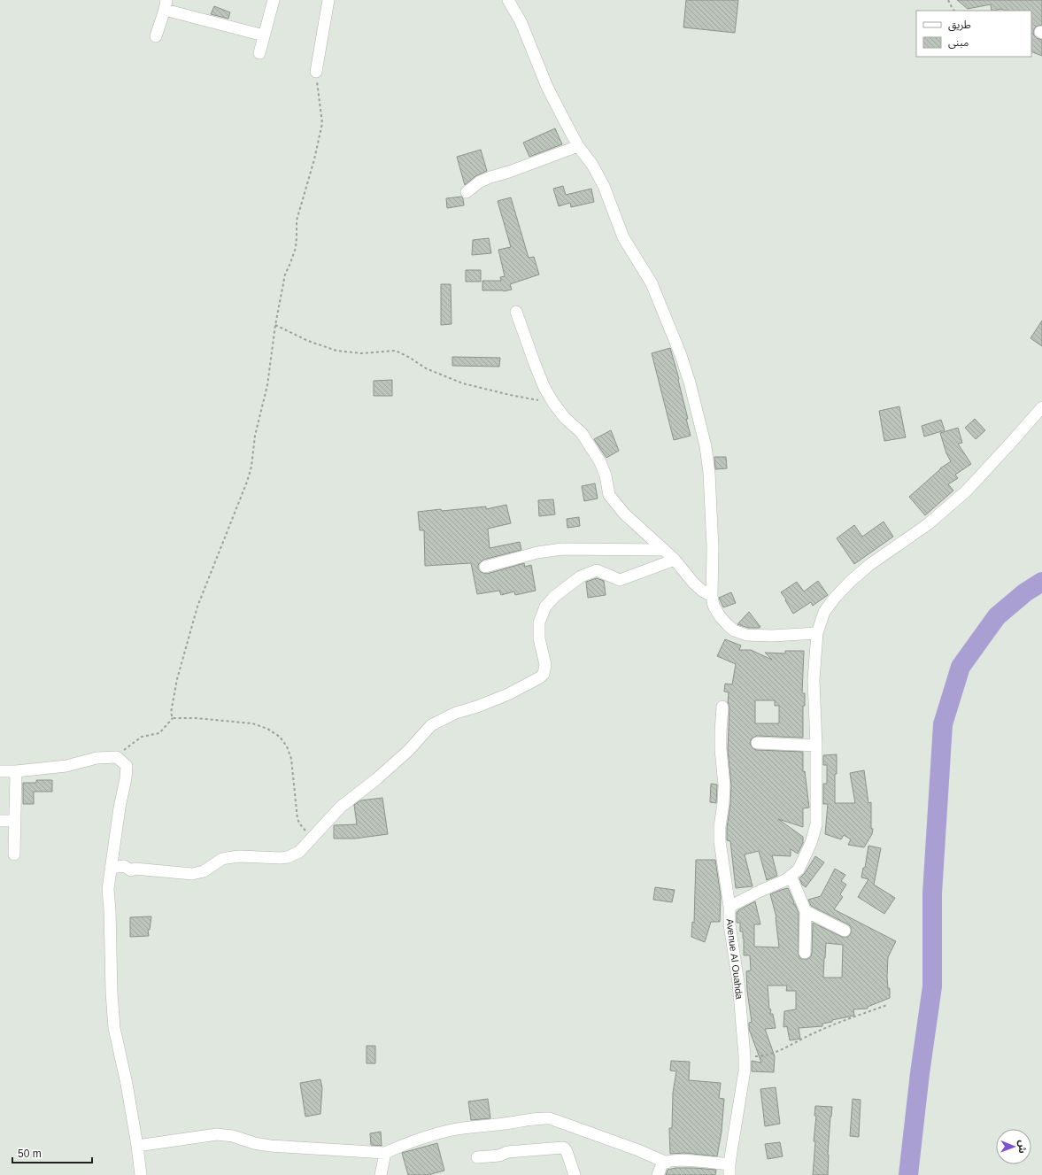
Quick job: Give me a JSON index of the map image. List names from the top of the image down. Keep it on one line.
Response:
{"streets":{"street":["Avenue Al Ouahda"]},"legend":["طريق","مبنى"],"scale_bar":"50 m","north":"right"}
